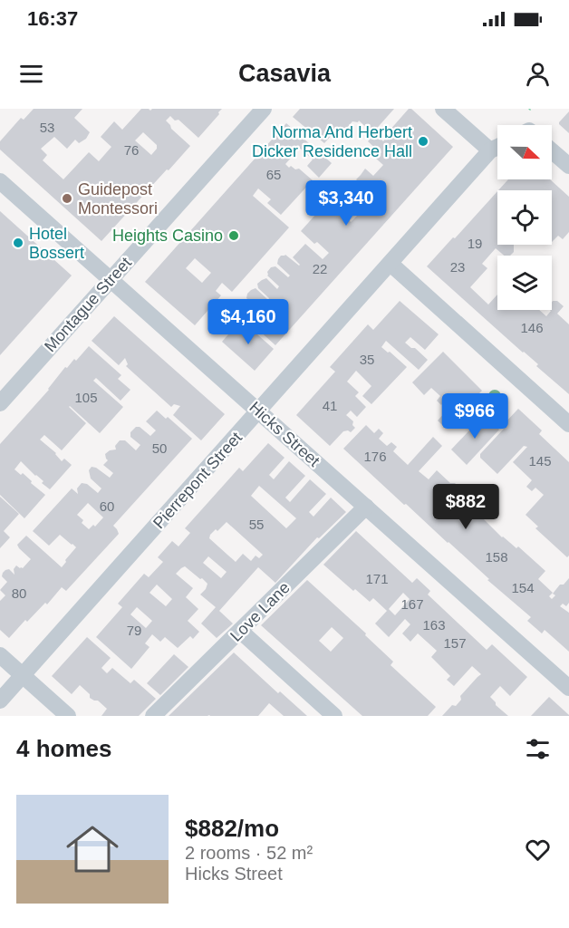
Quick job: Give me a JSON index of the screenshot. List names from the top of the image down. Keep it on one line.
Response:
{"streets":{"street":["Montague Street","Hicks Street","Pierrepont Street","Love Lane"]},"crossings":[["Montague Street","Hicks Street"],["Hicks Street","Pierrepont Street"],["Hicks Street","Love Lane"]],"places":["Norma And Herbert Dicker Residence Hall","Guidepost Montessori","Heights Casino","Hotel Bossert"],"house_numbers":["53","76","65","19","23","22","146","35","105","41","50","176","145","60","55","158","171","154","80","167","163","79","157"],"north":"right","page":{"status":"16:37","header":"Casavia","price":["$3,340","$4,160","$966","$882"],"heading":"4 homes","list":[{"name":"$882/mo","note":"2 rooms · 52 m² · Hicks Street"}]}}
